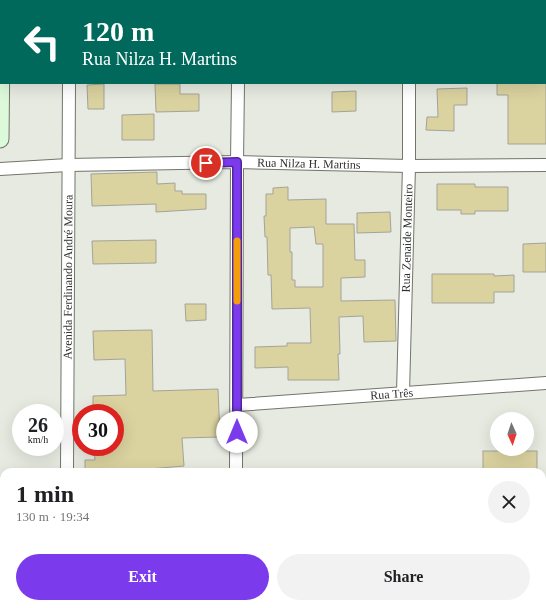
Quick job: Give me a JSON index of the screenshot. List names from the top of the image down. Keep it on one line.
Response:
{"streets":{"street":["Rua Nilza H. Martins","Rua Zenaide Monteiro","Avenida Ferdinando André Moura","Rua Três"]},"crossings":[["Rua Nilza H. Martins","Rua Zenaide Monteiro"],["Rua Nilza H. Martins","Avenida Ferdinando André Moura"],["Rua Zenaide Monteiro","Rua Três"]],"north":"bottom","page":{"turn":["120 m","Rua Nilza H. Martins"],"speed":"26 km/h","limit":"30","heading":["1 min","130 m · 19:34"],"buttons":["Exit","Share"]}}
